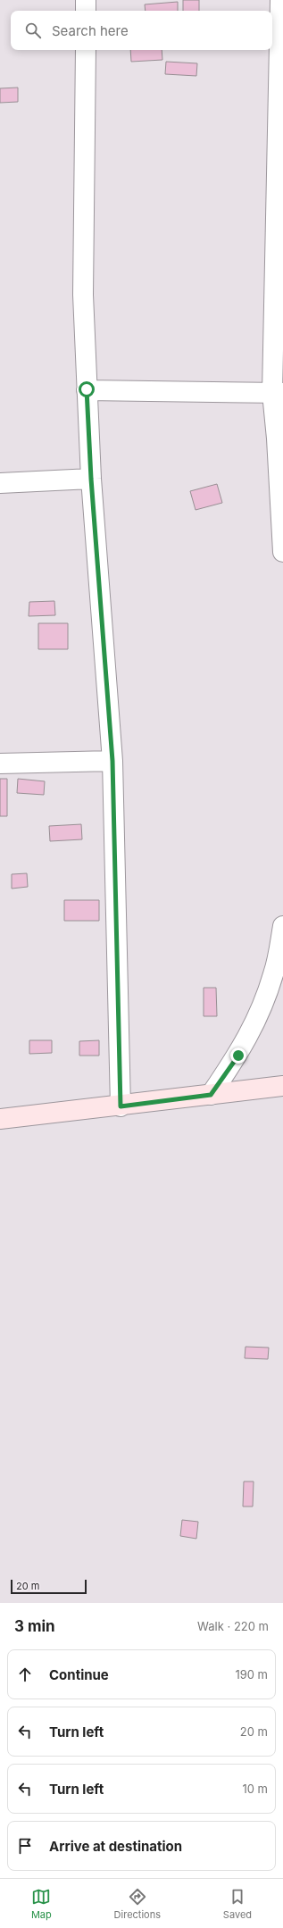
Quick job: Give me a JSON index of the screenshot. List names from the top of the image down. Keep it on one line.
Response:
{"scale_bar":"20 m","page":{"search":"Search here","scale":"20 m","heading":["3 min","Walk · 220 m"],"list":[["Continue","190 m"],["Turn left","20 m"],["Turn left","10 m"],"Arrive at destination"],"nav":["Map","Directions","Saved"]}}
